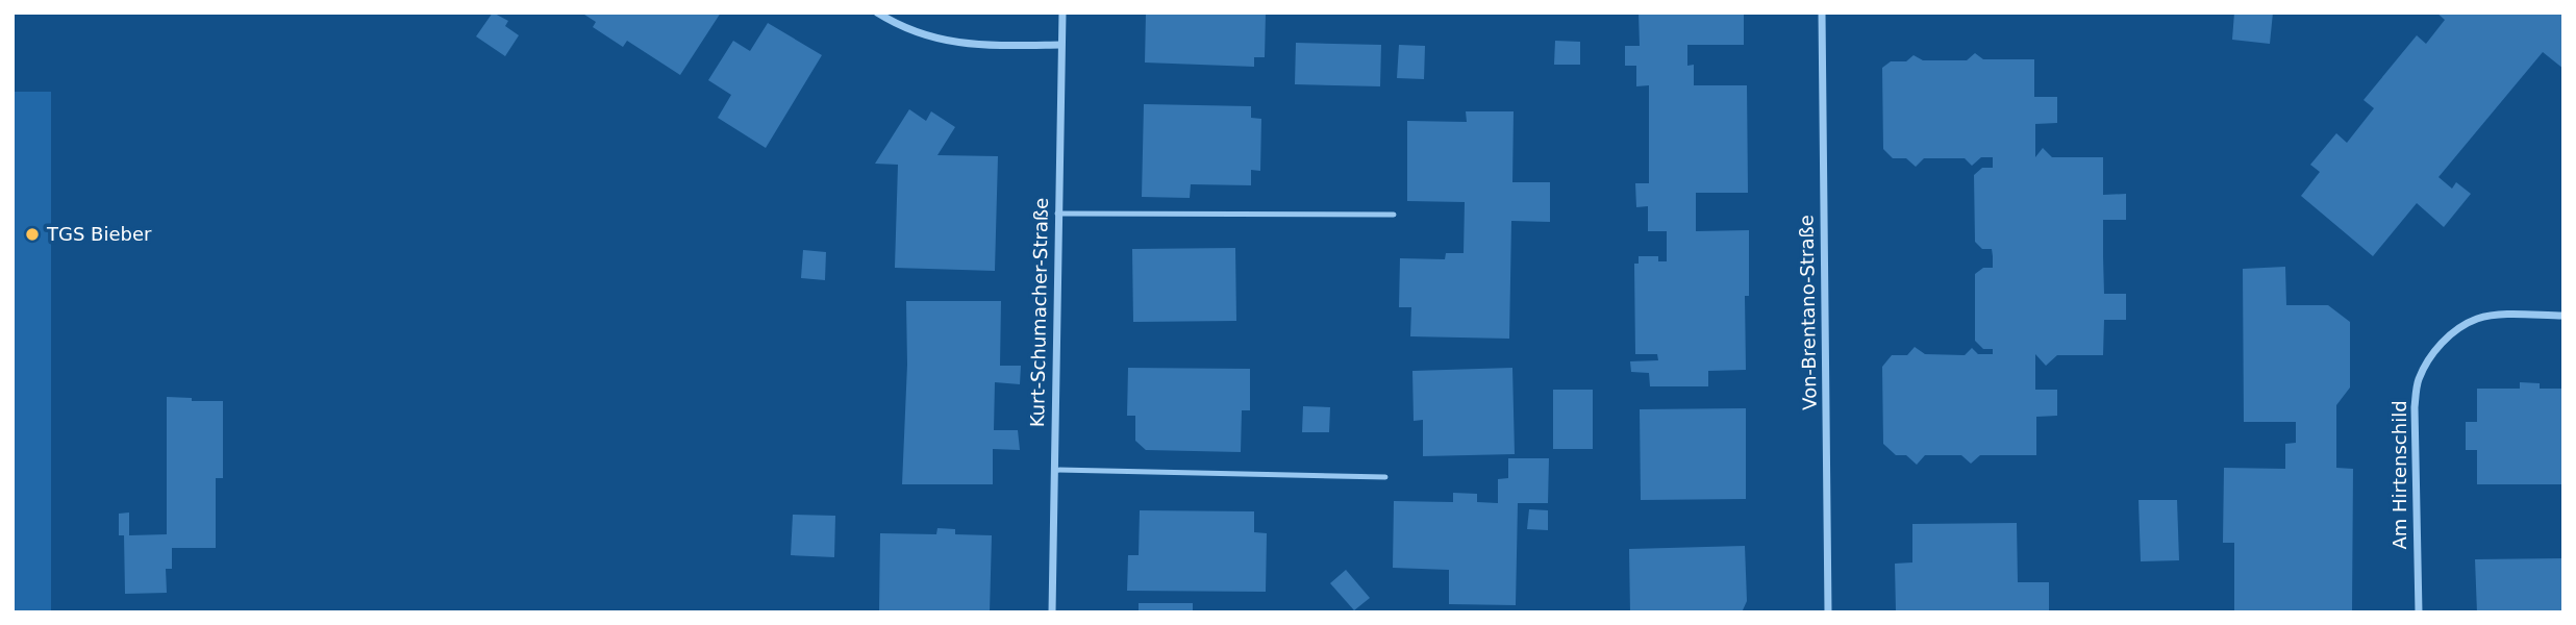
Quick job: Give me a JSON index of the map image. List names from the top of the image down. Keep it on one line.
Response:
{"streets":{"street":["Kurt-Schumacher-Straße","Von-Brentano-Straße","Am Hirtenschild"]},"places":["TGS Bieber"]}
